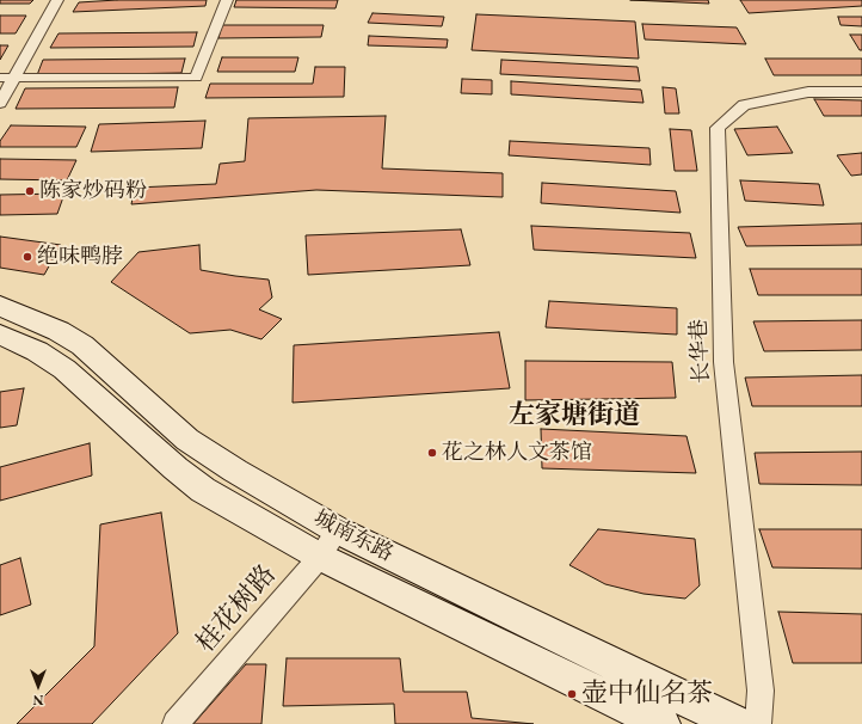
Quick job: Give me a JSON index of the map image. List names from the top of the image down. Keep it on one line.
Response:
{"streets":{"main road":["城南东路"],"street":["长华巷","桂花树路"]},"crossings":[["城南东路","桂花树路"]],"districts":["左家塘街道"],"places":["陈家炒码粉","绝味鸭脖","花之林人文茶馆","壶中仙名茶"],"north":"bottom"}
